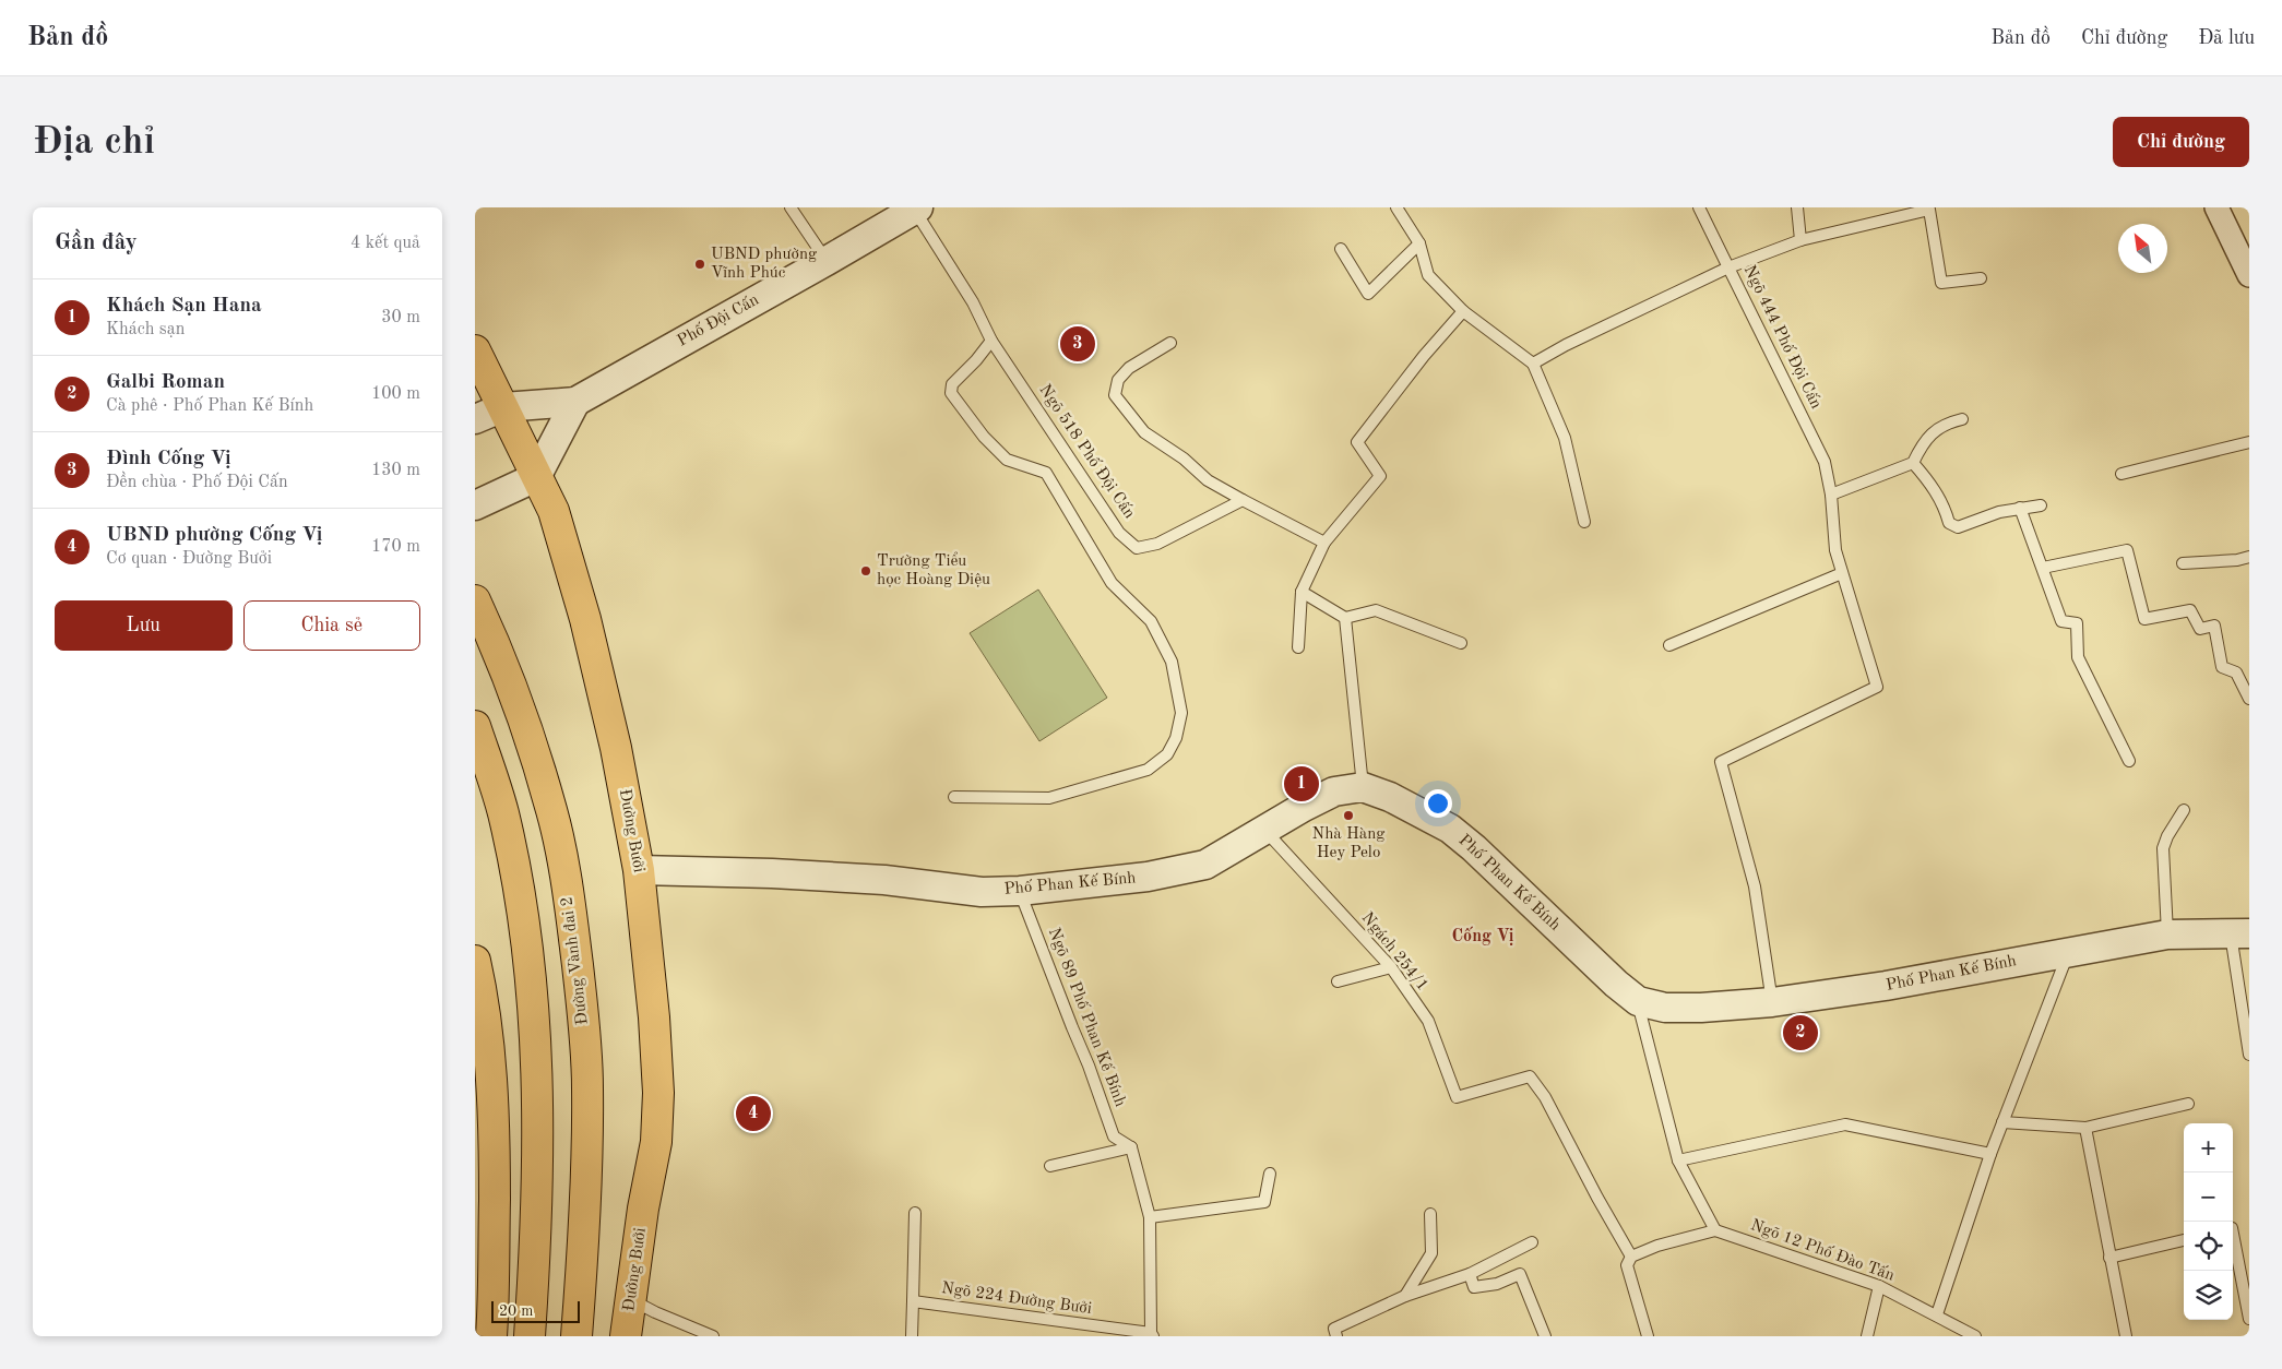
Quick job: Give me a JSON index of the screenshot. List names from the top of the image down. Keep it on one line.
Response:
{"streets":{"main road":["Đường Bưởi","Đường Vành đai 2"],"street":["Phố Đội Cấn","Phố Phan Kế Bính"],"lane":["Ngõ 444 Phố Đội Cấn","Ngõ 518 Phố Đội Cấn","Ngách 254/1","Ngõ 89 Phố Phan Kế Bính","Ngõ 12 Phố Đào Tấn","Ngõ 224 Đường Bưởi"]},"crossings":[["Phố Đội Cấn","Ngõ 518 Phố Đội Cấn"],["Phố Đội Cấn","Đường Bưởi"],["Ngõ 444 Phố Đội Cấn","Phố Phan Kế Bính"],["Đường Bưởi","Phố Phan Kế Bính"],["Phố Phan Kế Bính","Ngách 254/1"],["Phố Phan Kế Bính","Ngõ 89 Phố Phan Kế Bính"]],"districts":["Cống Vị"],"places":["UBND phường Vĩnh Phúc","Trường Tiểu học Hoàng Diệu","Nhà Hàng Hey Pelo"],"scale_bar":"20 m","north":"top left","page":{"header":"Bản đồ","nav":["Bản đồ","Chỉ đường","Đã lưu"],"buttons":["Chỉ đường",["Lưu","Chia sẻ"]],"title":"Địa chỉ","heading":["Gần đây","4 kết quả"],"list":[{"mark":"1","name":"Khách Sạn Hana","note":"Khách sạn","value":"30 m"},{"mark":"2","name":"Galbi Roman","note":"Cà phê · Phố Phan Kế Bính","value":"100 m"},{"mark":"3","name":"Đình Cống Vị","note":"Đền chùa · Phố Đội Cấn","value":"130 m"},{"mark":"4","name":"UBND phường Cống Vị","note":"Cơ quan · Đường Bưởi","value":"170 m"}],"pins":["3","1","2","4"],"map_buttons":["+","−"],"scale":"20 m"}}
